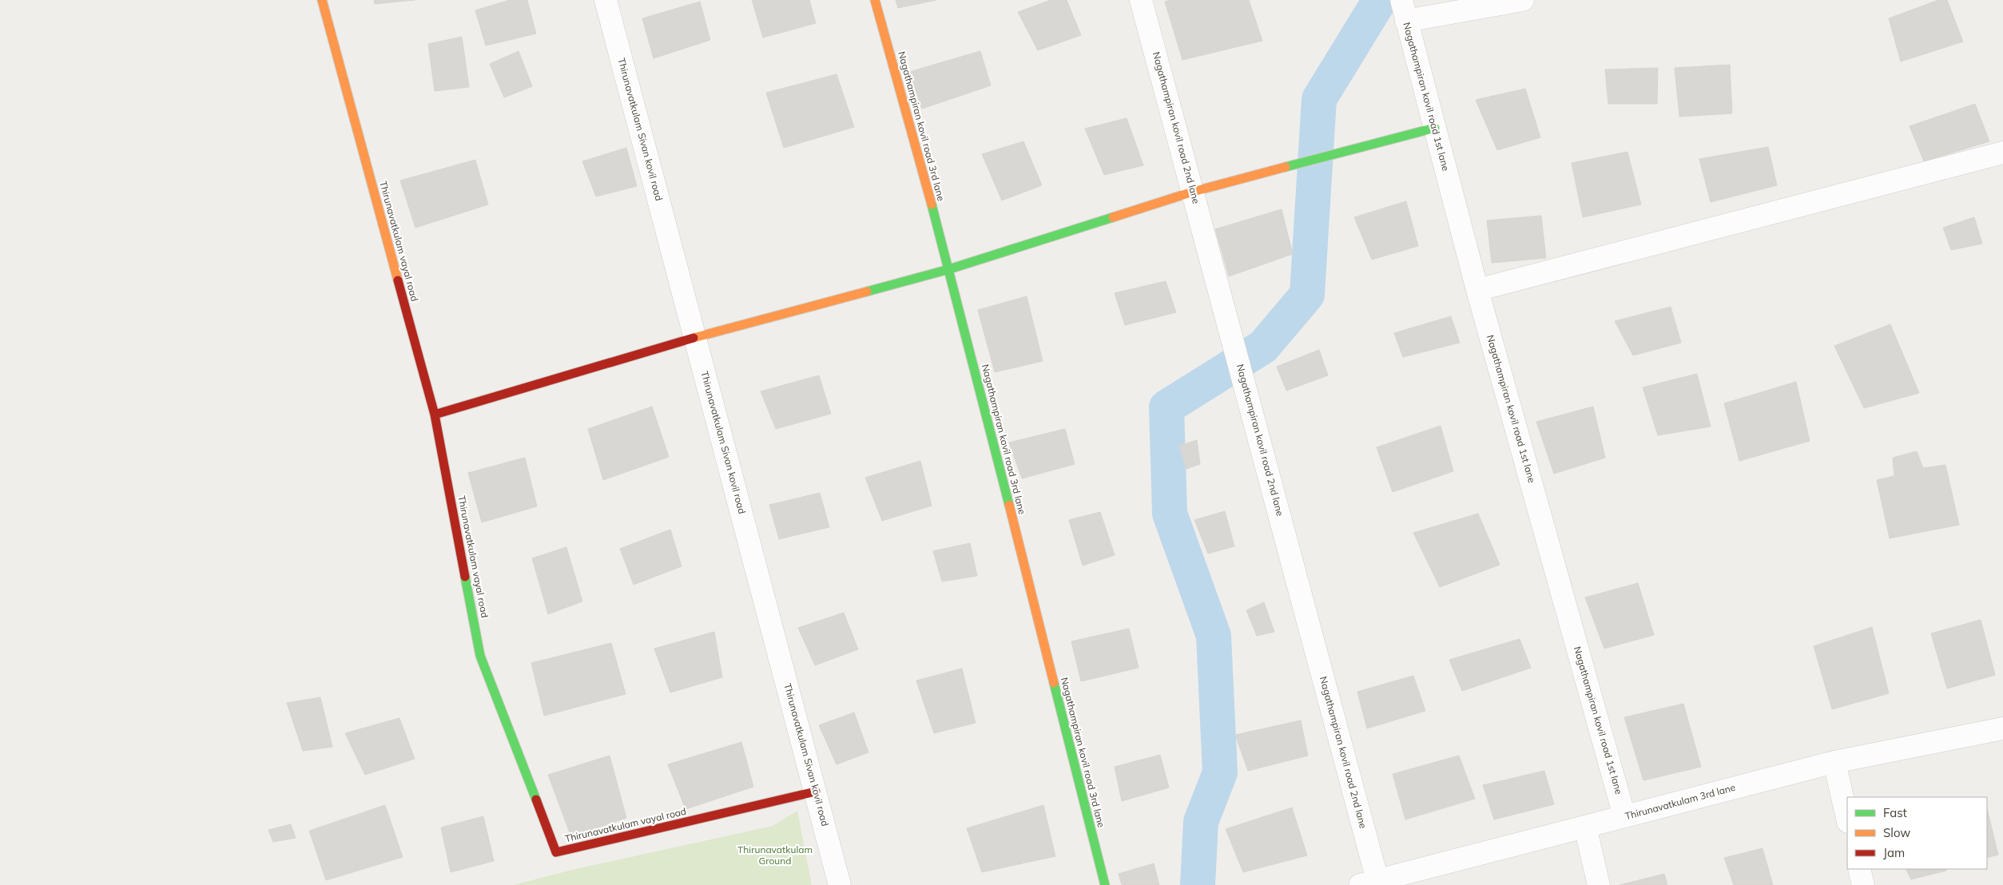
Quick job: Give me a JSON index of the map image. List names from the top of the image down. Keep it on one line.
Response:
{"streets":{"street":["Nagathampiran kovil road 1st lane","Nagathampiran kovil road 3rd lane","Nagathampiran kovil road 2nd lane","Thirunavatkulam Sivan kovil road","Thirunavatkulam vayal road","Thirunavatkulam 3rd lane"]},"crossings":[["Nagathampiran kovil road 1st lane","Thirunavatkulam 3rd lane"],["Nagathampiran kovil road 2nd lane","Thirunavatkulam 3rd lane"],["Thirunavatkulam Sivan kovil road","Thirunavatkulam vayal road"]],"parks":["Thirunavatkulam Ground"],"legend":["Fast","Slow","Jam"]}
